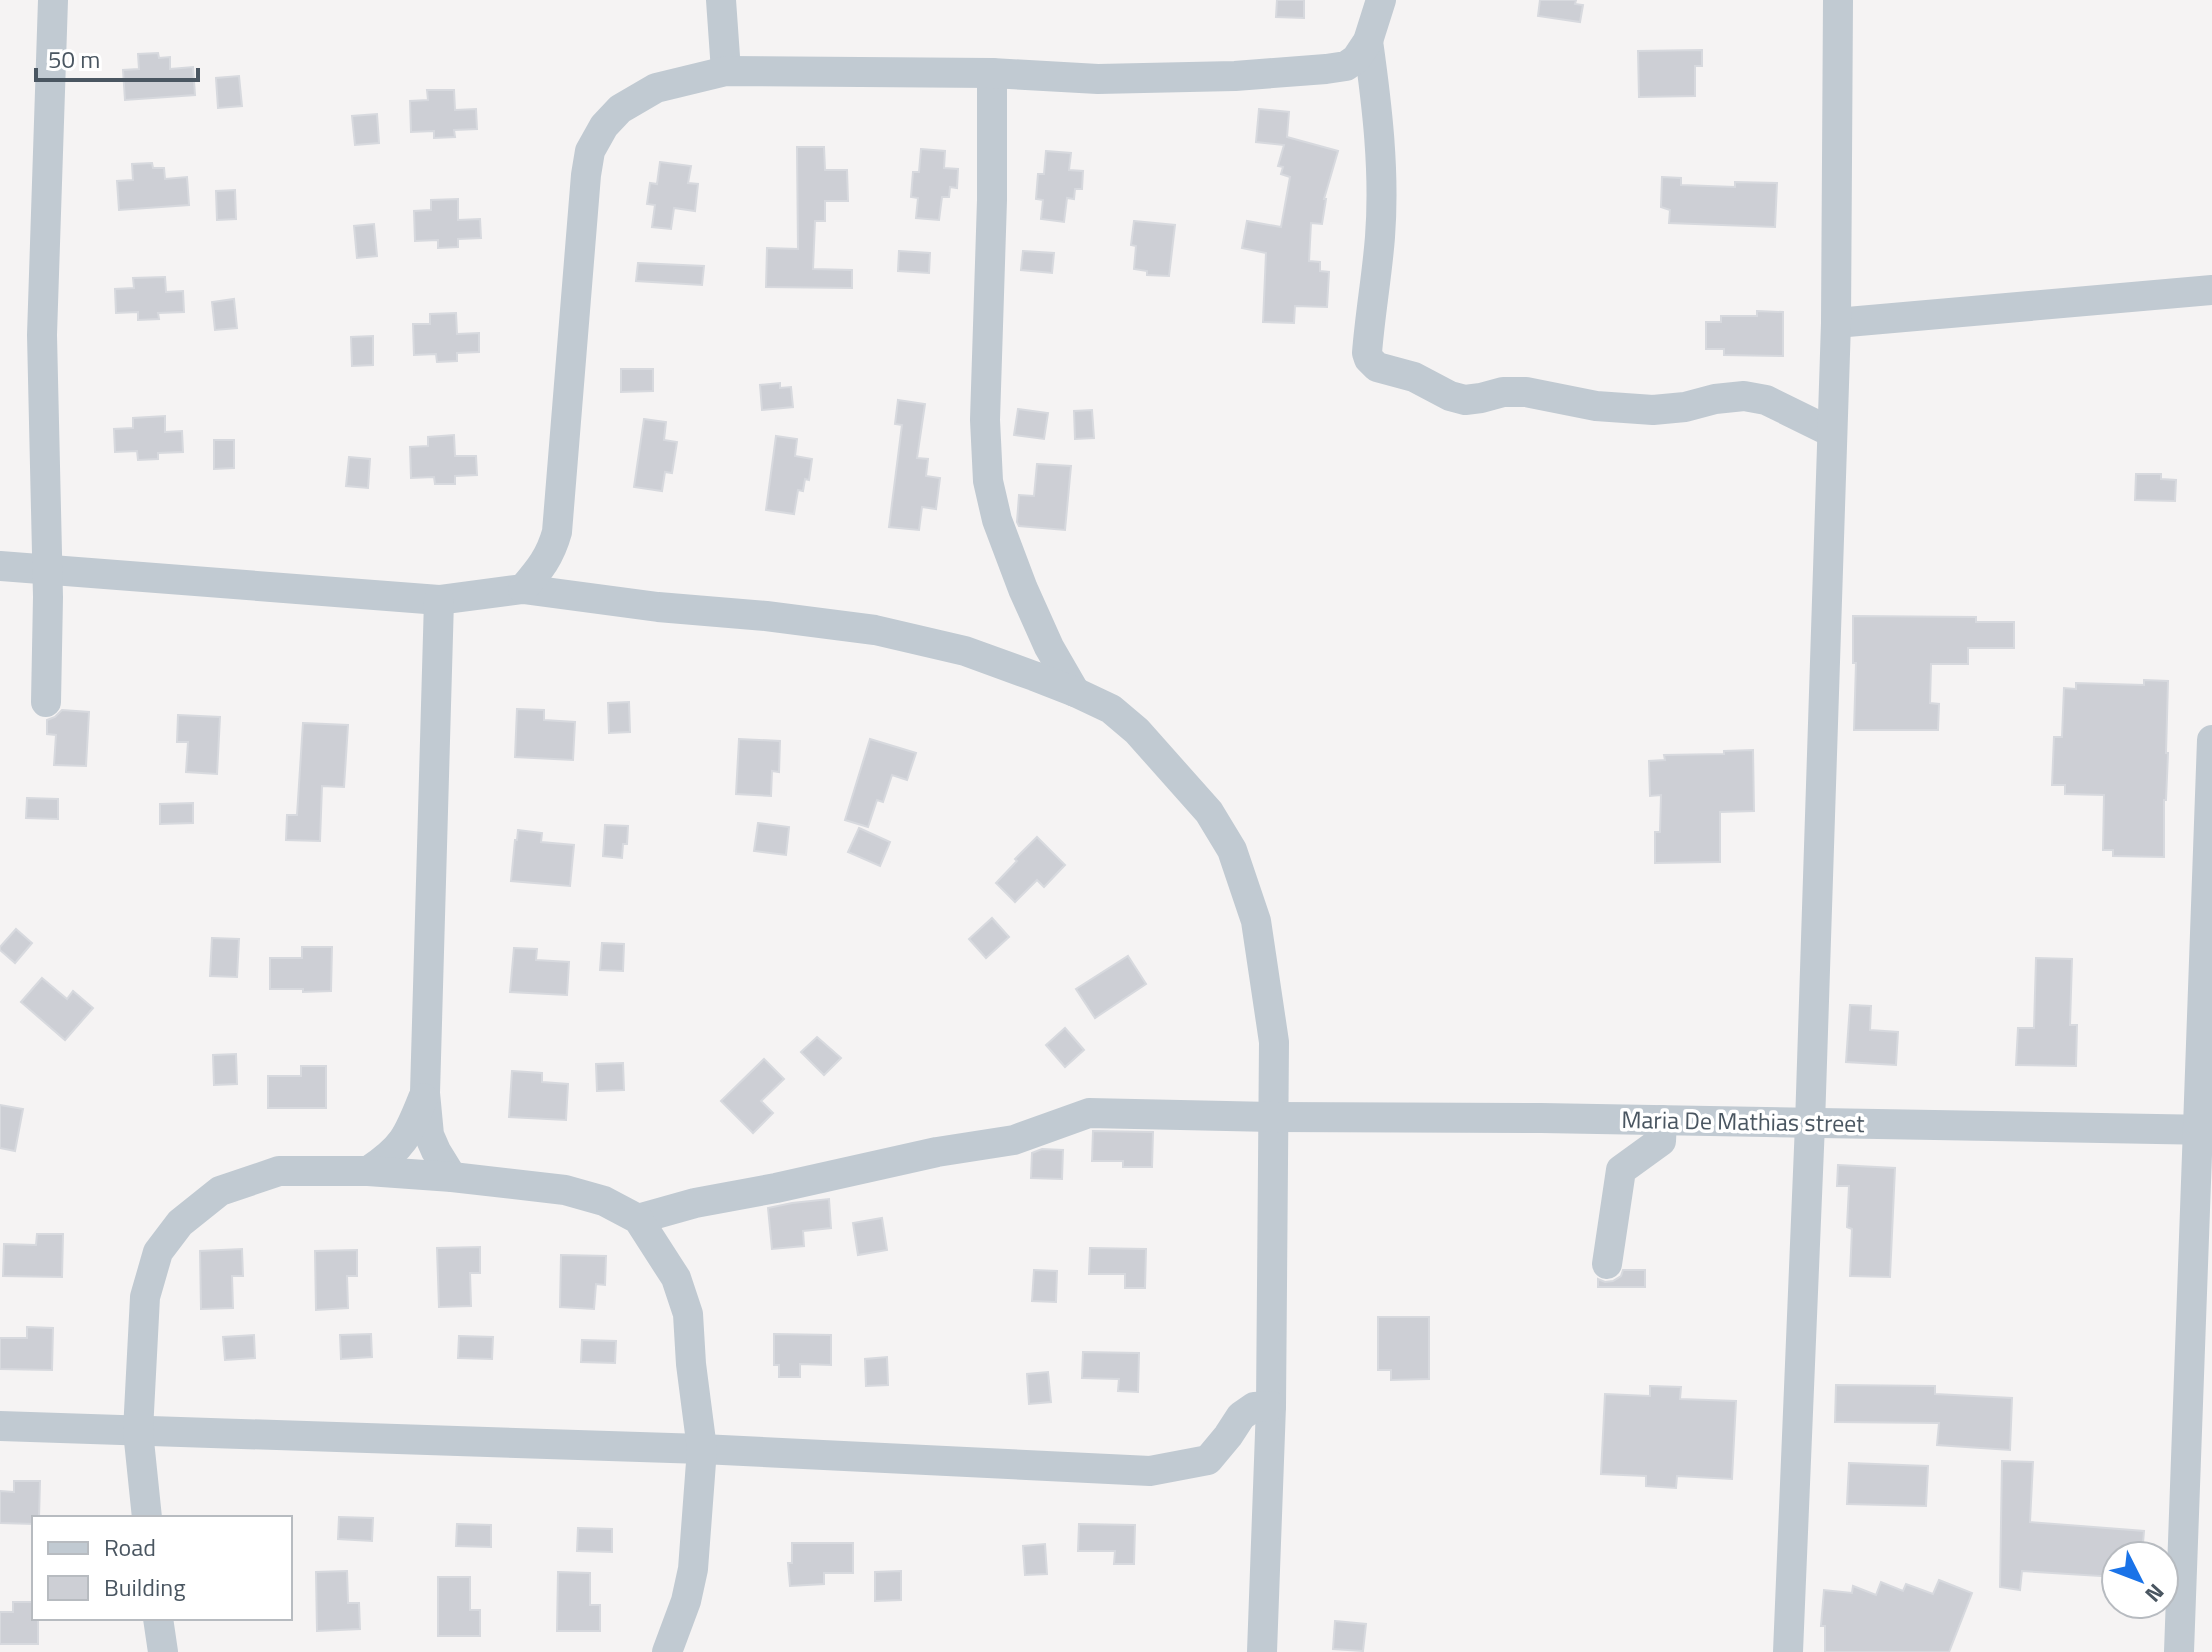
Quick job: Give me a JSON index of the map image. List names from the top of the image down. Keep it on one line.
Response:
{"streets":{"street":["Maria De Mathias street"]},"legend":["Road","Building"],"scale_bar":"50 m","north":"bottom right"}
